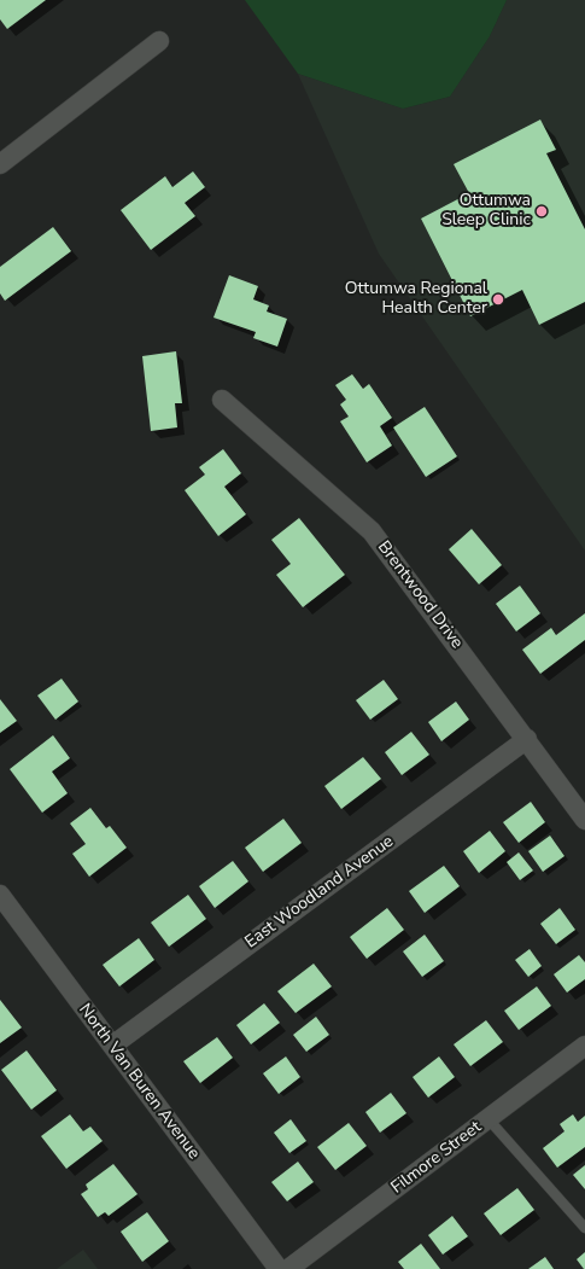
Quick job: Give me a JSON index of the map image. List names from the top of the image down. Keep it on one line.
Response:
{"streets":{"street":["Brentwood Drive","East Woodland Avenue","North Van Buren Avenue","Filmore Street"]},"crossings":[["Brentwood Drive","East Woodland Avenue"],["East Woodland Avenue","North Van Buren Avenue"]],"places":["Ottumwa Sleep Clinic","Ottumwa Regional Health Center"]}
